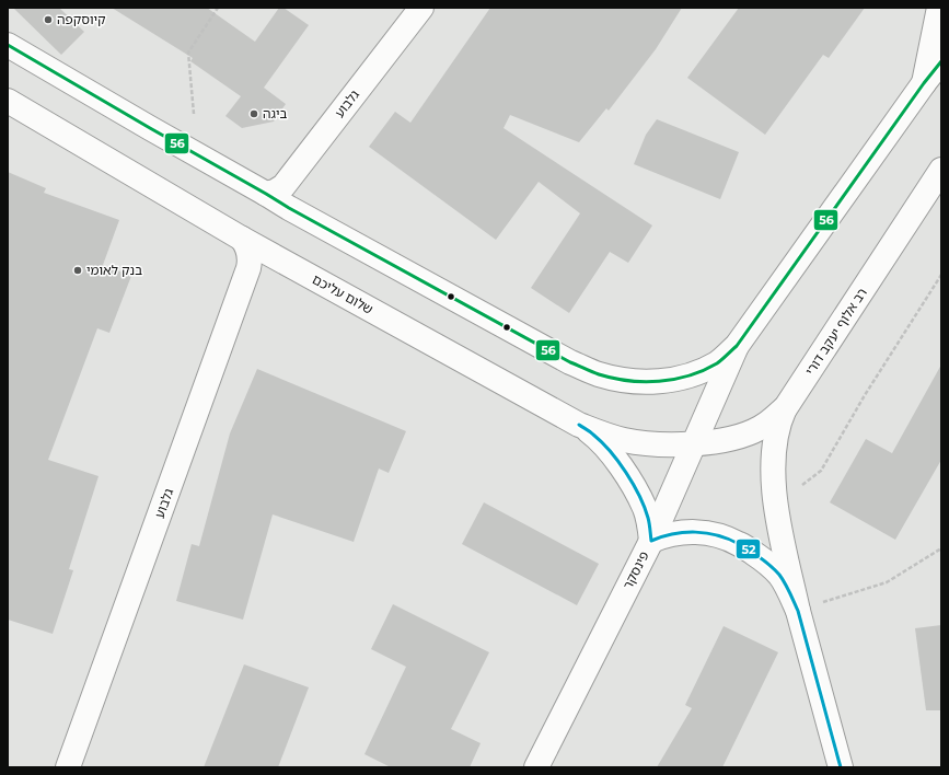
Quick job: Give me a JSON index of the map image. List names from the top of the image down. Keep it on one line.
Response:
{"streets":{"main road":["גלבוע","שלום עליכם","רב אלוף יעקב דורי","פינסקר"]},"crossings":[["גלבוע","שלום עליכם"],["שלום עליכם","רב אלוף יעקב דורי"],["שלום עליכם","פינסקר"],["רב אלוף יעקב דורי","פינסקר"]],"places":["קיוסקפה","ביגה","בנק לאומי"],"lines":["transit line 56","transit line 52"]}
